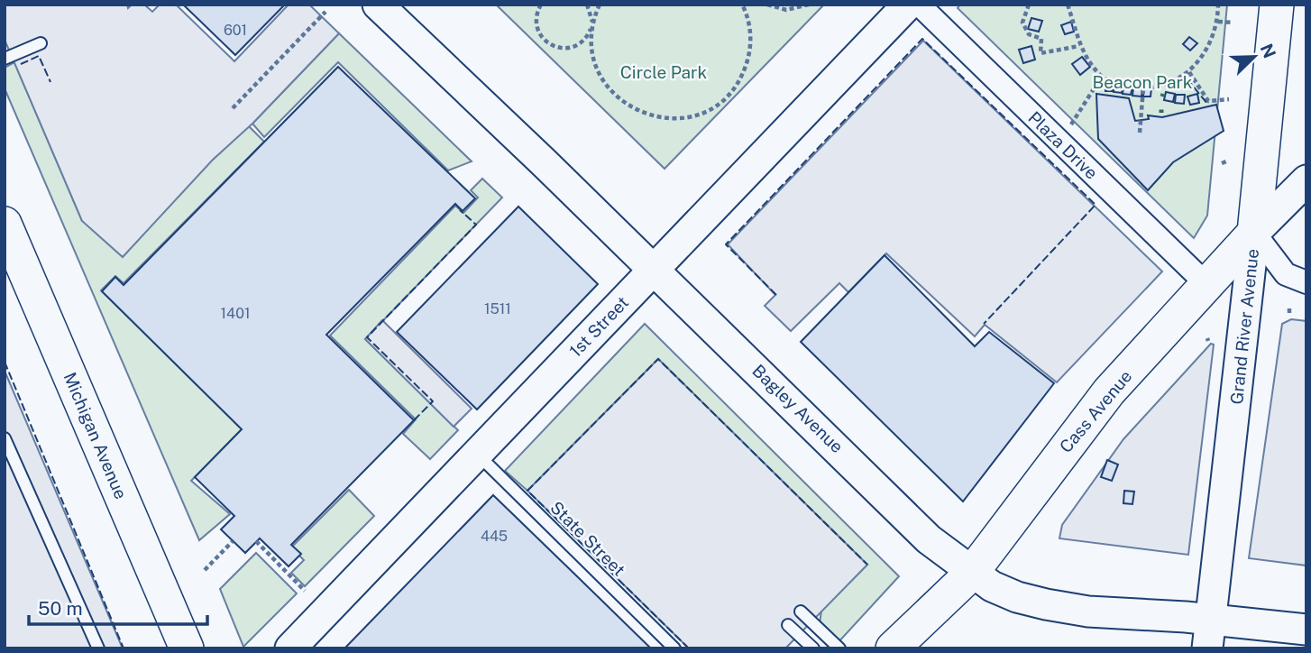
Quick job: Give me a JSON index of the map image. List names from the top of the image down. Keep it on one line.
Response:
{"streets":{"main road":["Grand River Avenue","Cass Avenue","Michigan Avenue"],"street":["Plaza Drive","1st Street","Bagley Avenue"],"lane":["State Street"]},"crossings":[["Plaza Drive","Cass Avenue"],["1st Street","Bagley Avenue"],["1st Street","State Street"],["Grand River Avenue","Bagley Avenue"],["Grand River Avenue","Cass Avenue"],["Bagley Avenue","Cass Avenue"]],"parks":["Circle Park","Beacon Park"],"house_numbers":["601","1511","1401","445"],"scale_bar":"50 m","north":"top right"}
